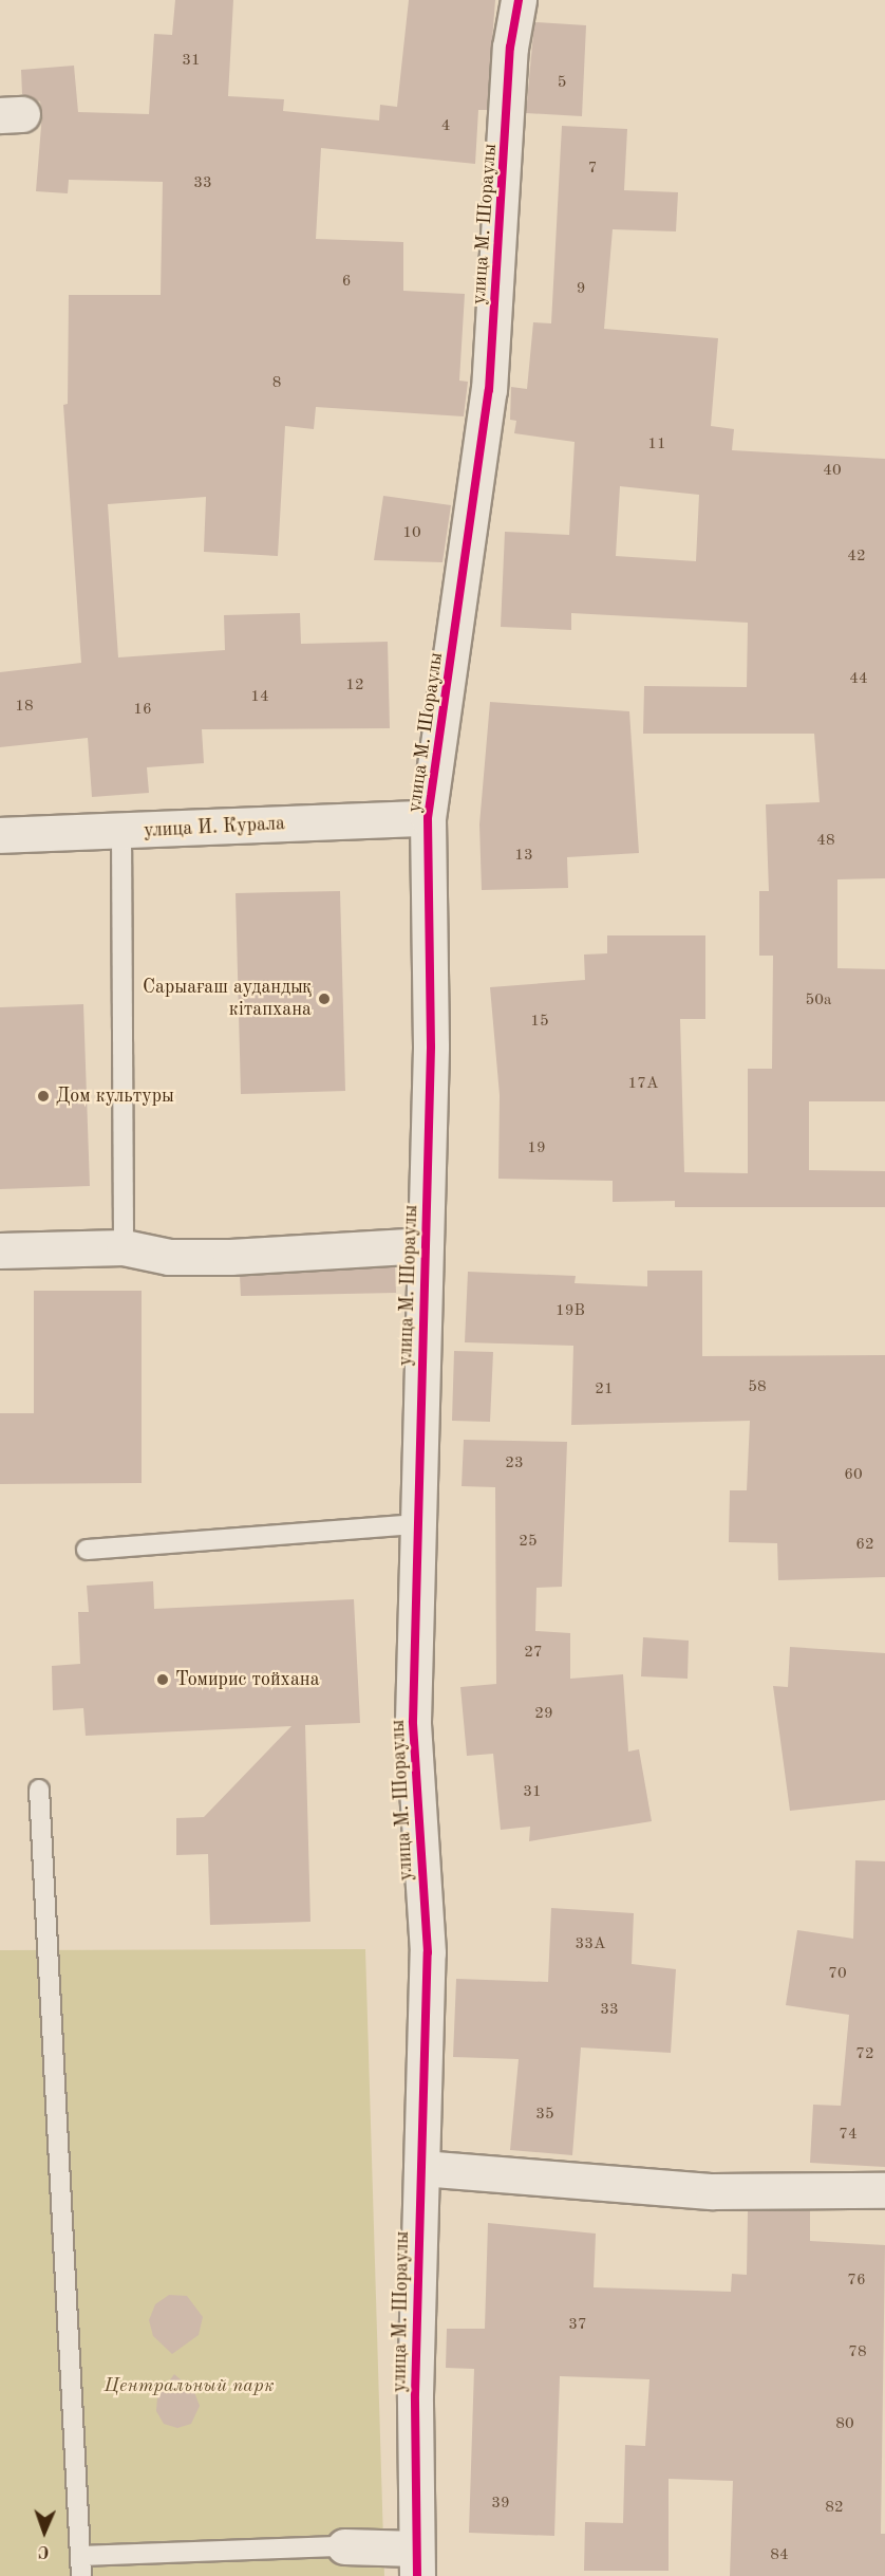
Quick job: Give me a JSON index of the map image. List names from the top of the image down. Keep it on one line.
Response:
{"streets":{"street":["улица М. Шораулы","улица И. Курала"]},"crossings":[["улица М. Шораулы","улица И. Курала"]],"parks":["Центральный парк"],"places":["Сарыағаш аудандық кітапхана","Дом культуры","Томирис тойхана"],"house_numbers":["31","5","4","7","33","6","9","8","11","40","10","42","44","12","14","18","16","48","13","50а","15","17А","19","19В","58","21","23","60","25","62","27","29","31","33А","70","33","72","35","74","76","37","78","80","39","82","84"],"north":"bottom"}
